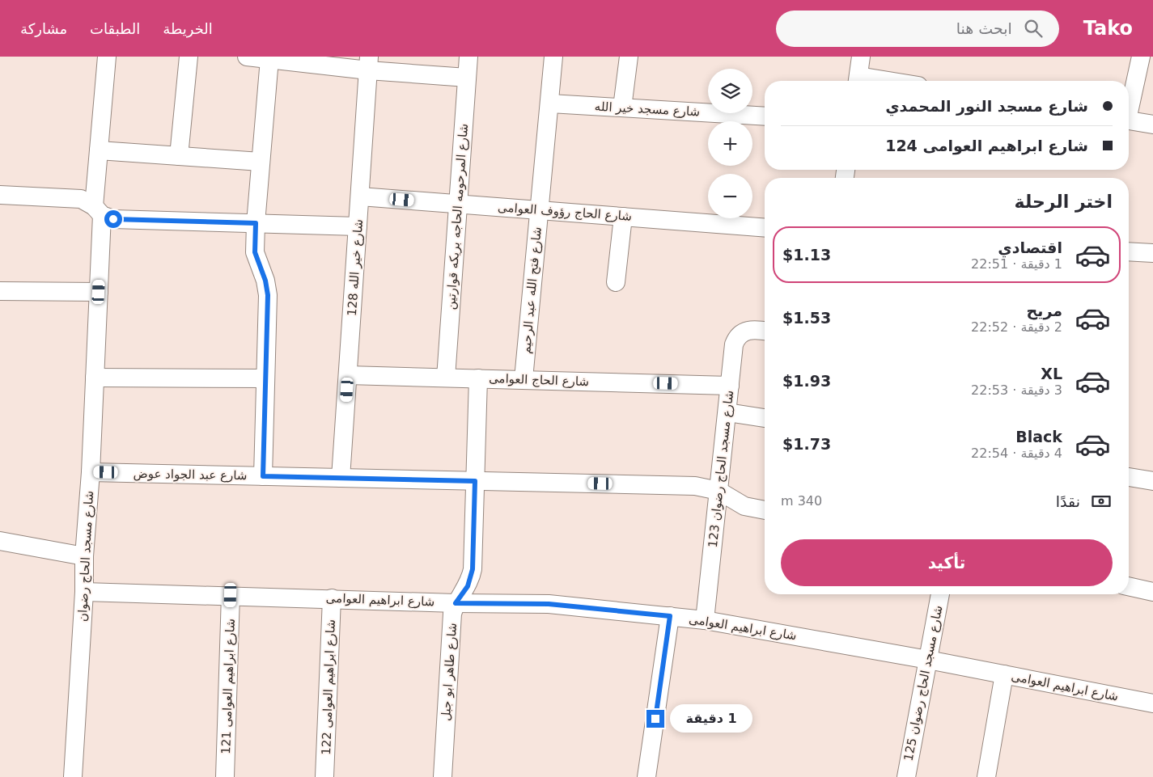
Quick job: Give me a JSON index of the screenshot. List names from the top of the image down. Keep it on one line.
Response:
{"streets":{"street":["شارع مسجد خير الله","شارع الحاج رؤوف العوامى","شارع المرحومه الحاجه بريكه قوارتين","شارع خير الله 128","شارع فتح الله عبد الرحيم","شارع الحاج العوامى","شارع مسجد الحاج رضوان 123","شارع عبد الجواد عوض","شارع مسجد الحاج رضوان","شارع ابراهيم العوامى","شارع طاهر ابو جبل","شارع مسجد الحاج رضوان 125","شارع ابراهيم العوامى 121","شارع ابراهيم العوامى 122"]},"crossings":[["شارع مسجد خير الله","شارع فتح الله عبد الرحيم"],["شارع الحاج رؤوف العوامى","شارع المرحومه الحاجه بريكه قوارتين"],["شارع الحاج رؤوف العوامى","شارع خير الله 128"],["شارع الحاج رؤوف العوامى","شارع فتح الله عبد الرحيم"],["شارع المرحومه الحاجه بريكه قوارتين","شارع الحاج العوامى"],["شارع خير الله 128","شارع الحاج العوامى"],["شارع خير الله 128","شارع عبد الجواد عوض"],["شارع فتح الله عبد الرحيم","شارع الحاج العوامى"],["شارع الحاج العوامى","شارع مسجد الحاج رضوان 123"],["شارع الحاج العوامى","شارع طاهر ابو جبل"],["شارع مسجد الحاج رضوان 123","شارع عبد الجواد عوض"],["شارع مسجد الحاج رضوان 123","شارع ابراهيم العوامى"],["شارع عبد الجواد عوض","شارع مسجد الحاج رضوان"],["شارع عبد الجواد عوض","شارع طاهر ابو جبل"],["شارع مسجد الحاج رضوان","شارع ابراهيم العوامى"],["شارع ابراهيم العوامى","شارع طاهر ابو جبل"],["شارع ابراهيم العوامى","شارع مسجد الحاج رضوان 125"],["شارع ابراهيم العوامى","شارع ابراهيم العوامى 121"],["شارع ابراهيم العوامى","شارع ابراهيم العوامى 122"]],"page":{"header":"Tako","search":"ابحث هنا","nav":["الخريطة","الطبقات","مشاركة"],"map_buttons":["+","−"],"banner":["شارع مسجد النور المحمدي","شارع ابراهيم العوامى 124"],"heading":"اختر الرحلة","list":[{"name":"اقتصادي","note":"1 دقيقة · 22:51","value":"$1.13"},{"name":"مريح","note":"2 دقيقة · 22:52","value":"$1.53"},{"name":"XL","note":"3 دقيقة · 22:53","value":"$1.93"},{"name":"Black","note":"4 دقيقة · 22:54","value":"$1.73"}],"pay":["نقدًا","340 m"],"buttons":"تأكيد","bubble":"1 دقيقة"}}
